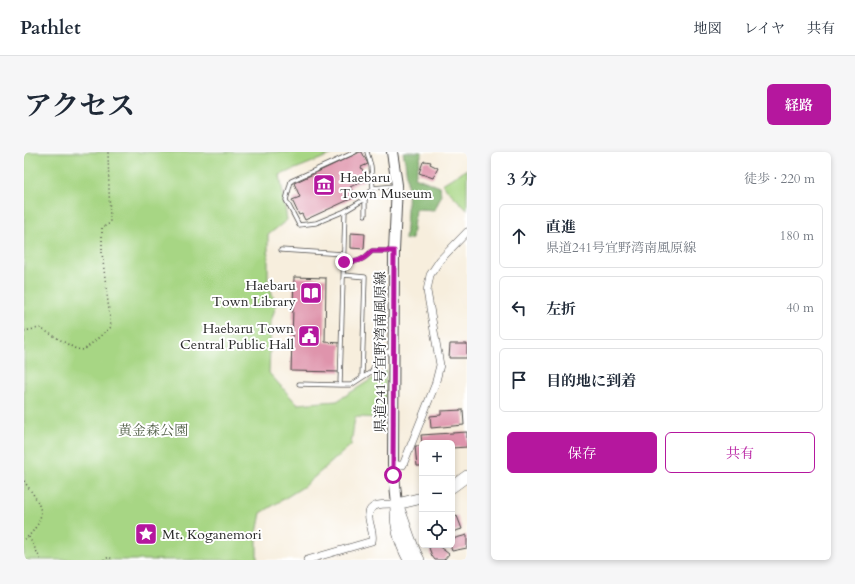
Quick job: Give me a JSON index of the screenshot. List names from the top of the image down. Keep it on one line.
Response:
{"streets":{"main road":["県道241号宜野湾南風原線"]},"parks":["黄金森公園"],"places":{"museum":["Haebaru Town Museum"],"library":["Haebaru Town Library"],"public building":["Haebaru Town Central Public Hall"],"place":["Mt. Koganemori"]},"page":{"header":"Pathlet","nav":["地図","レイヤ","共有"],"title":"アクセス","buttons":["経路",["保存","共有"]],"heading":["3 分","徒歩 · 220 m"],"list":[["直進","県道241号宜野湾南風原線","180 m"],["左折","40 m"],"目的地に到着"],"map_buttons":["+","−"]}}
